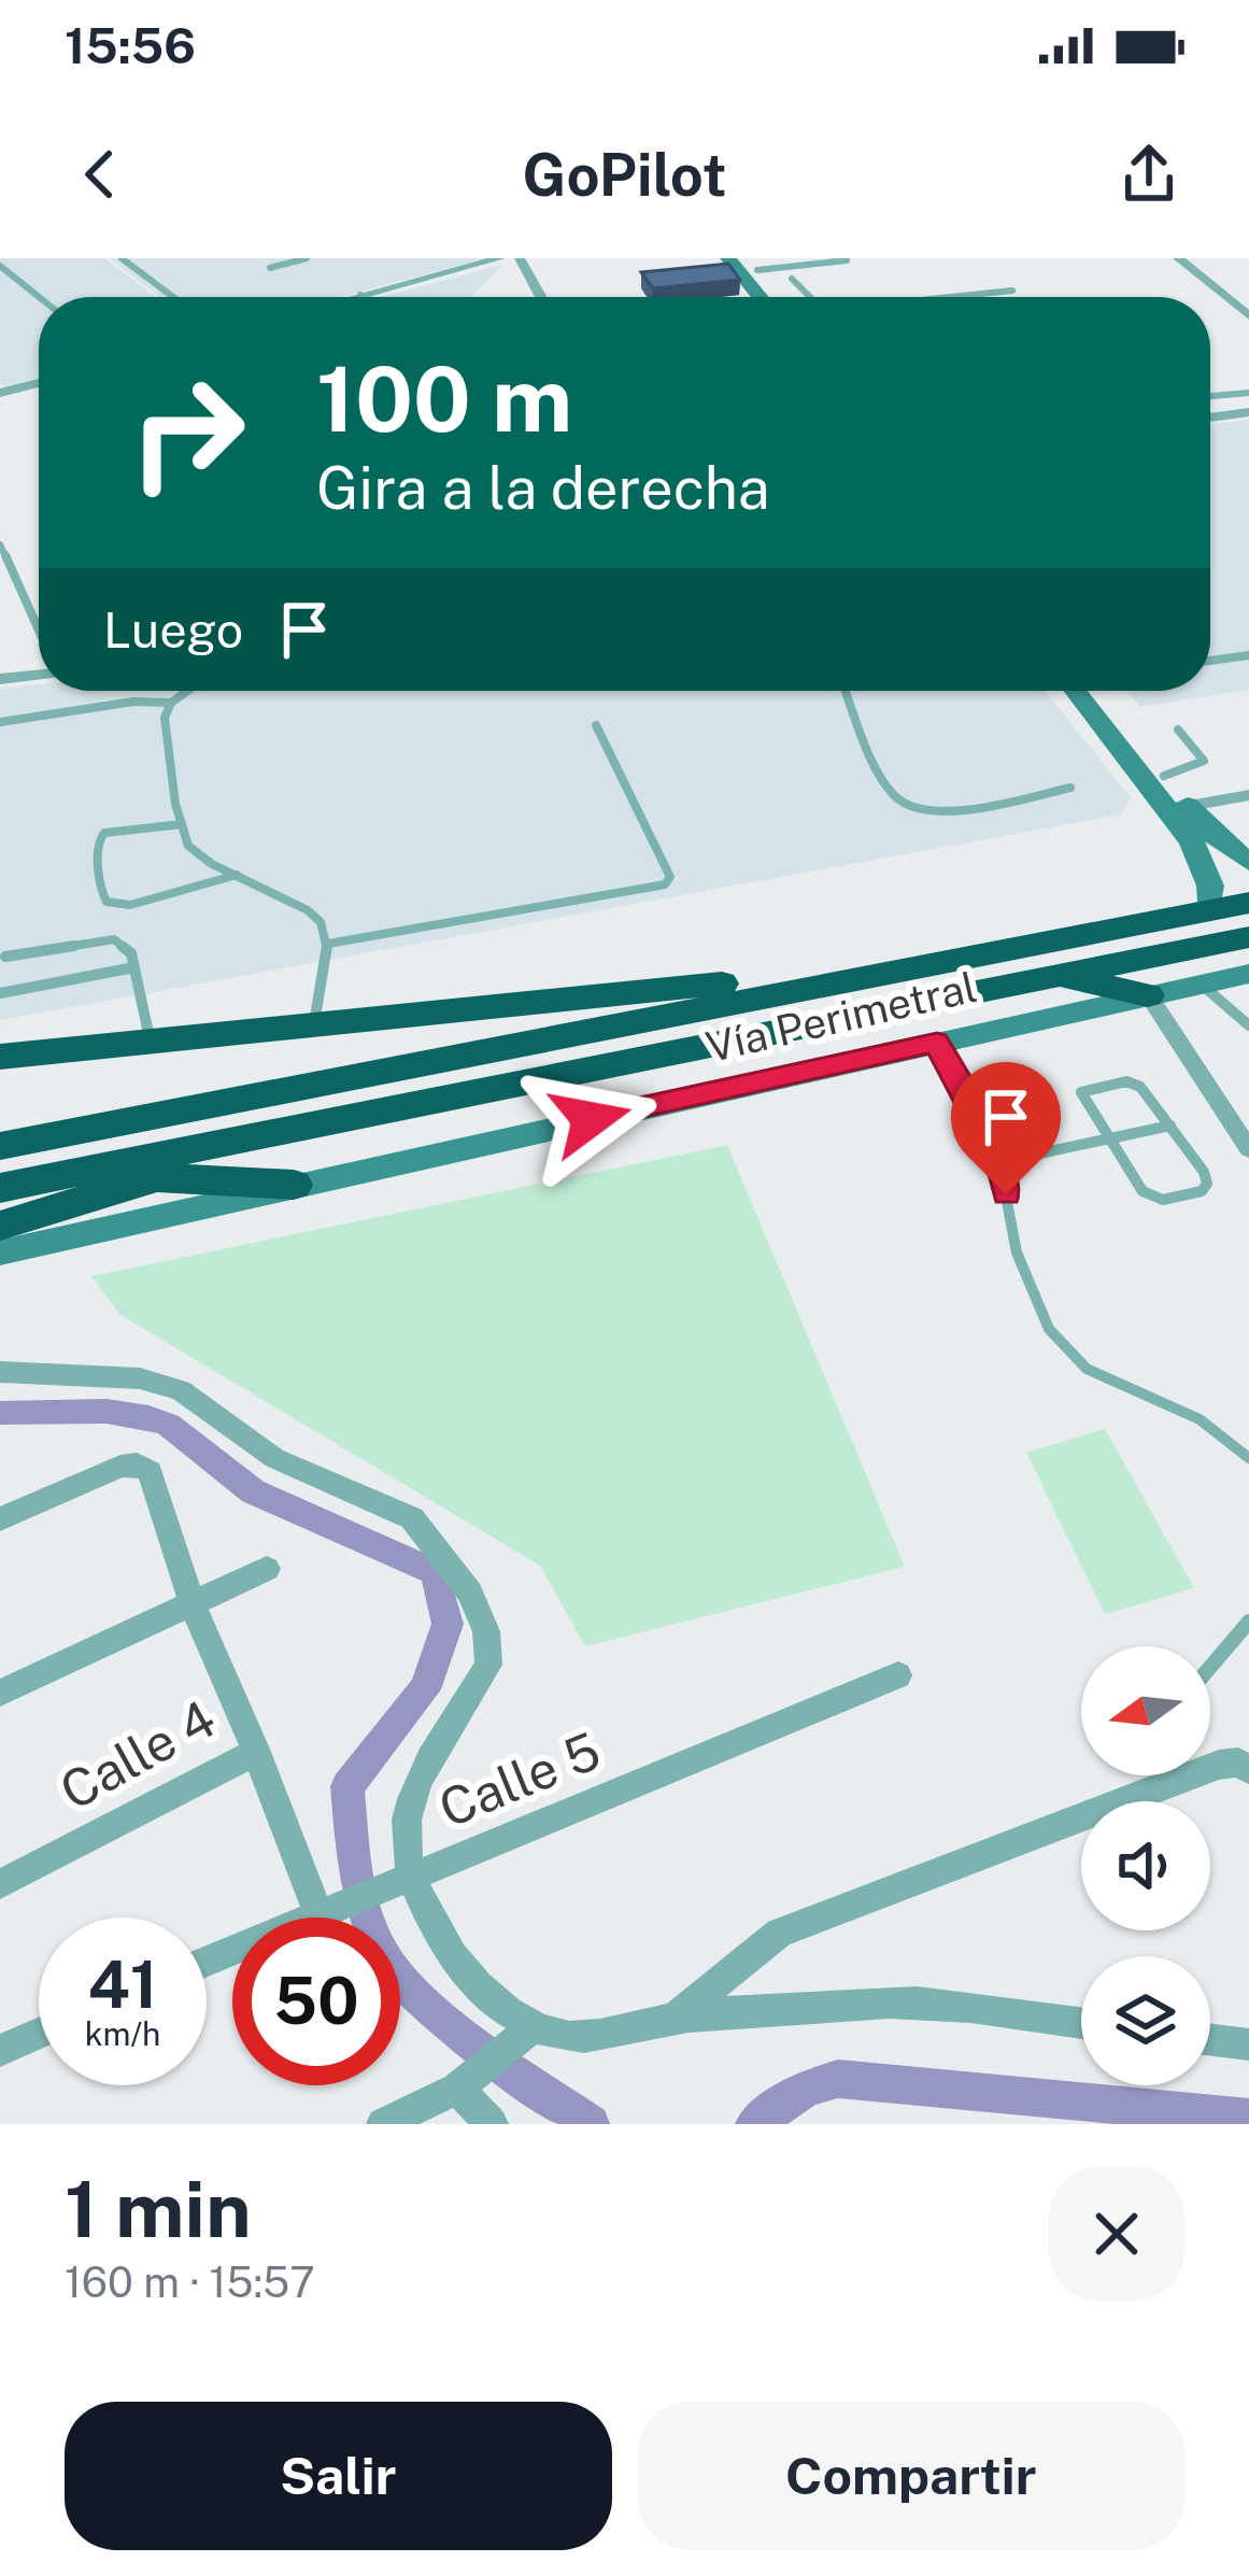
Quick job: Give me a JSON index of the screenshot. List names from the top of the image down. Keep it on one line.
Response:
{"streets":{"highway":["Vía Perimetral"],"street":["Calle 4","Calle 5"]},"north":"left","page":{"status":"15:56","header":"GoPilot","turn":["100 m","Gira a la derecha"],"then":"Luego","speed":"41 km/h","limit":"50","heading":["1 min","160 m · 15:57"],"buttons":["Salir","Compartir"]}}
